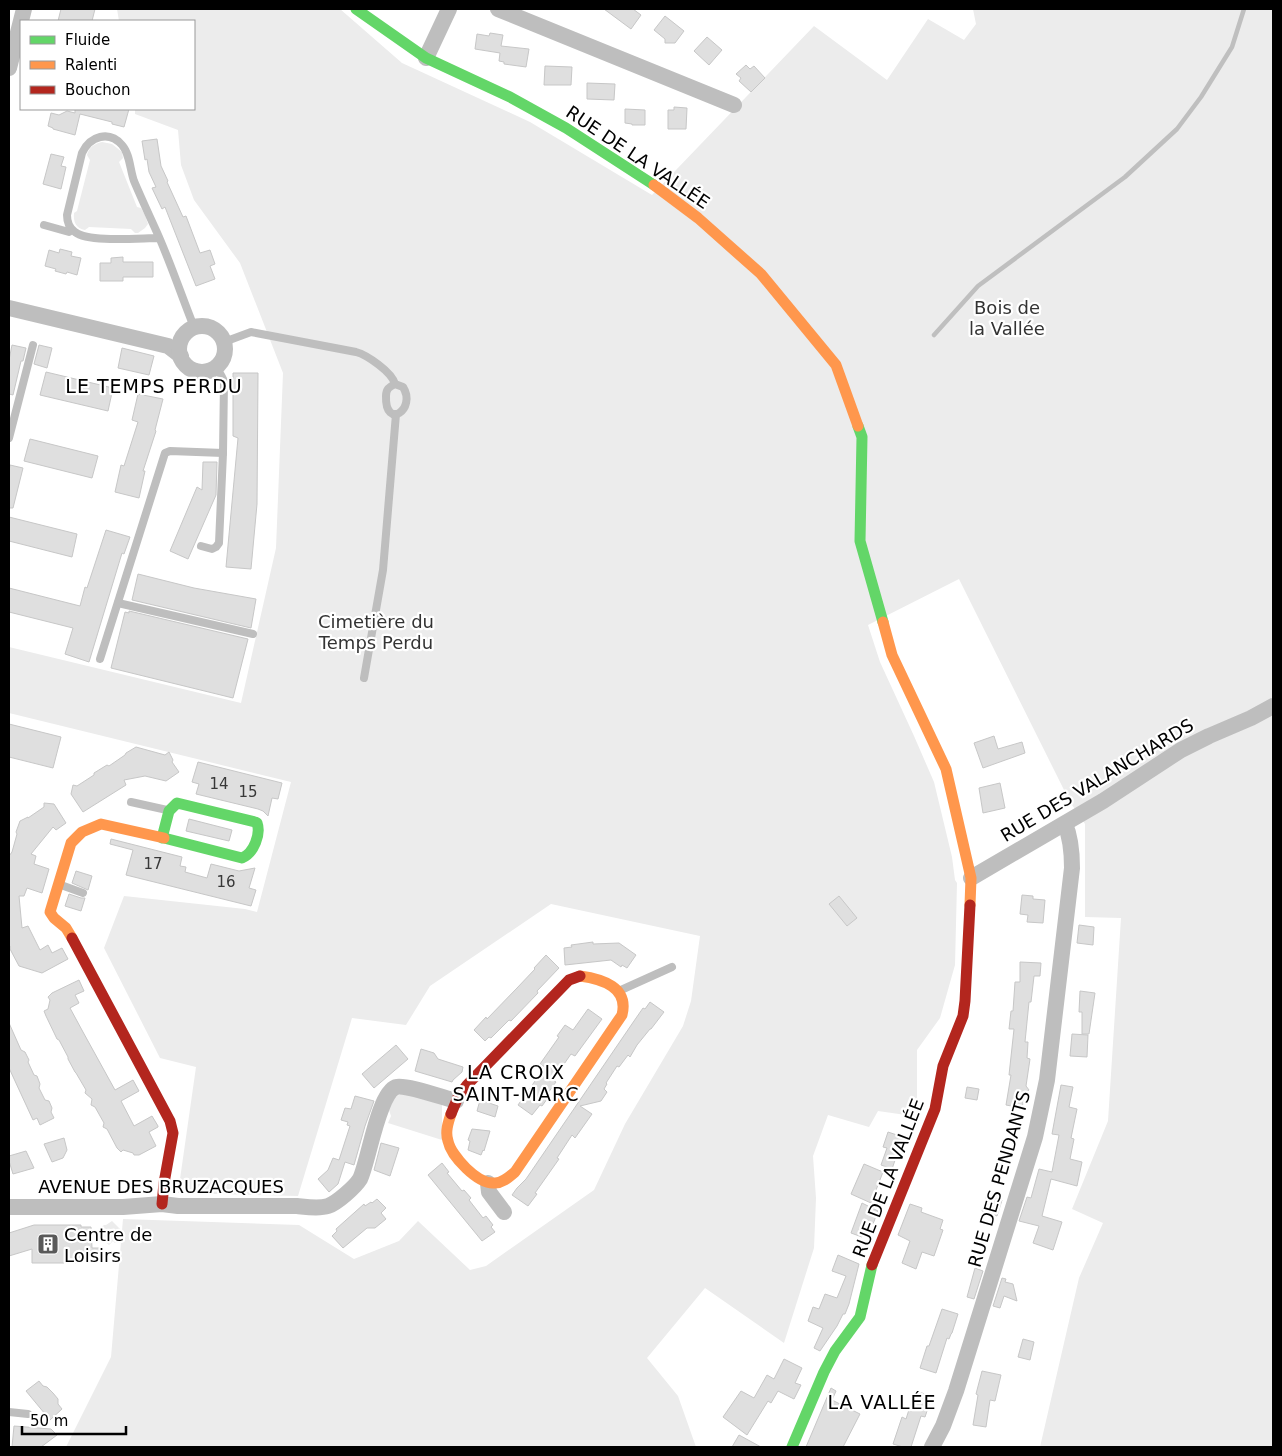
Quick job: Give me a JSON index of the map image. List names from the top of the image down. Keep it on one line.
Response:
{"streets":{"street":["RUE DE LA VALLÉE","RUE DES VALANCHARDS","RUE DES PENDANTS","AVENUE DES BRUZACQUES"]},"crossings":[["RUE DE LA VALLÉE","RUE DES VALANCHARDS"],["RUE DES VALANCHARDS","RUE DES PENDANTS"]],"districts":["LE TEMPS PERDU","LA CROIX SAINT-MARC","LA VALLÉE"],"parks":["Bois de la Vallée","Cimetière du Temps Perdu"],"places":{"building":["Centre de Loisirs"]},"house_numbers":["14","15","17","16"],"legend":["Fluide","Ralenti","Bouchon"],"scale_bar":"50 m"}
